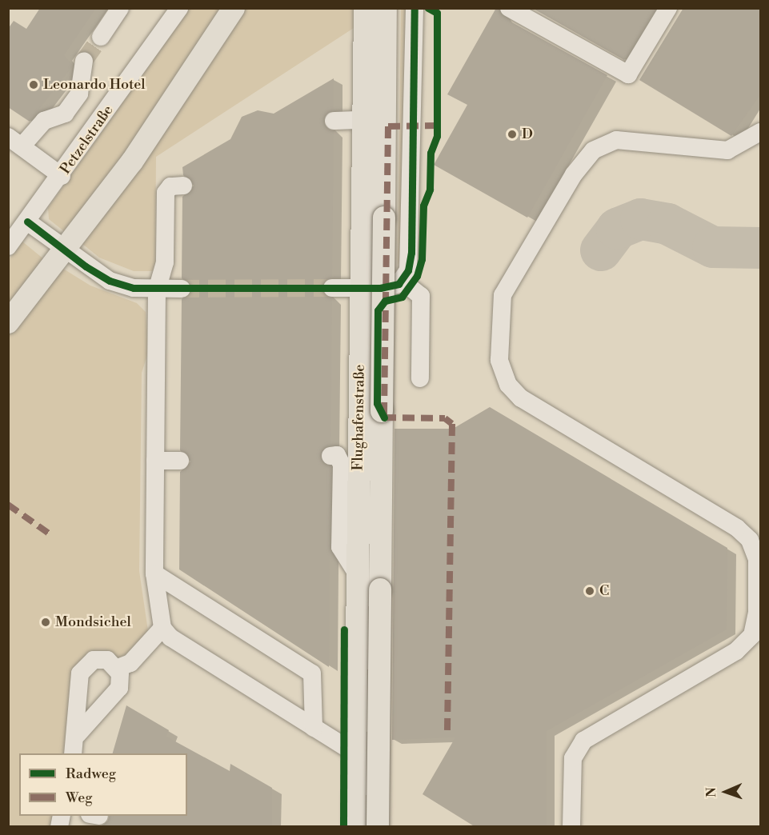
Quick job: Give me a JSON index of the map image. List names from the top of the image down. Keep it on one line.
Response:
{"streets":{"main road":["Flughafenstraße"],"street":["Petzelstraße"]},"places":["Leonardo Hotel","D","C","Mondsichel"],"legend":["Radweg","Weg"],"north":"left"}
